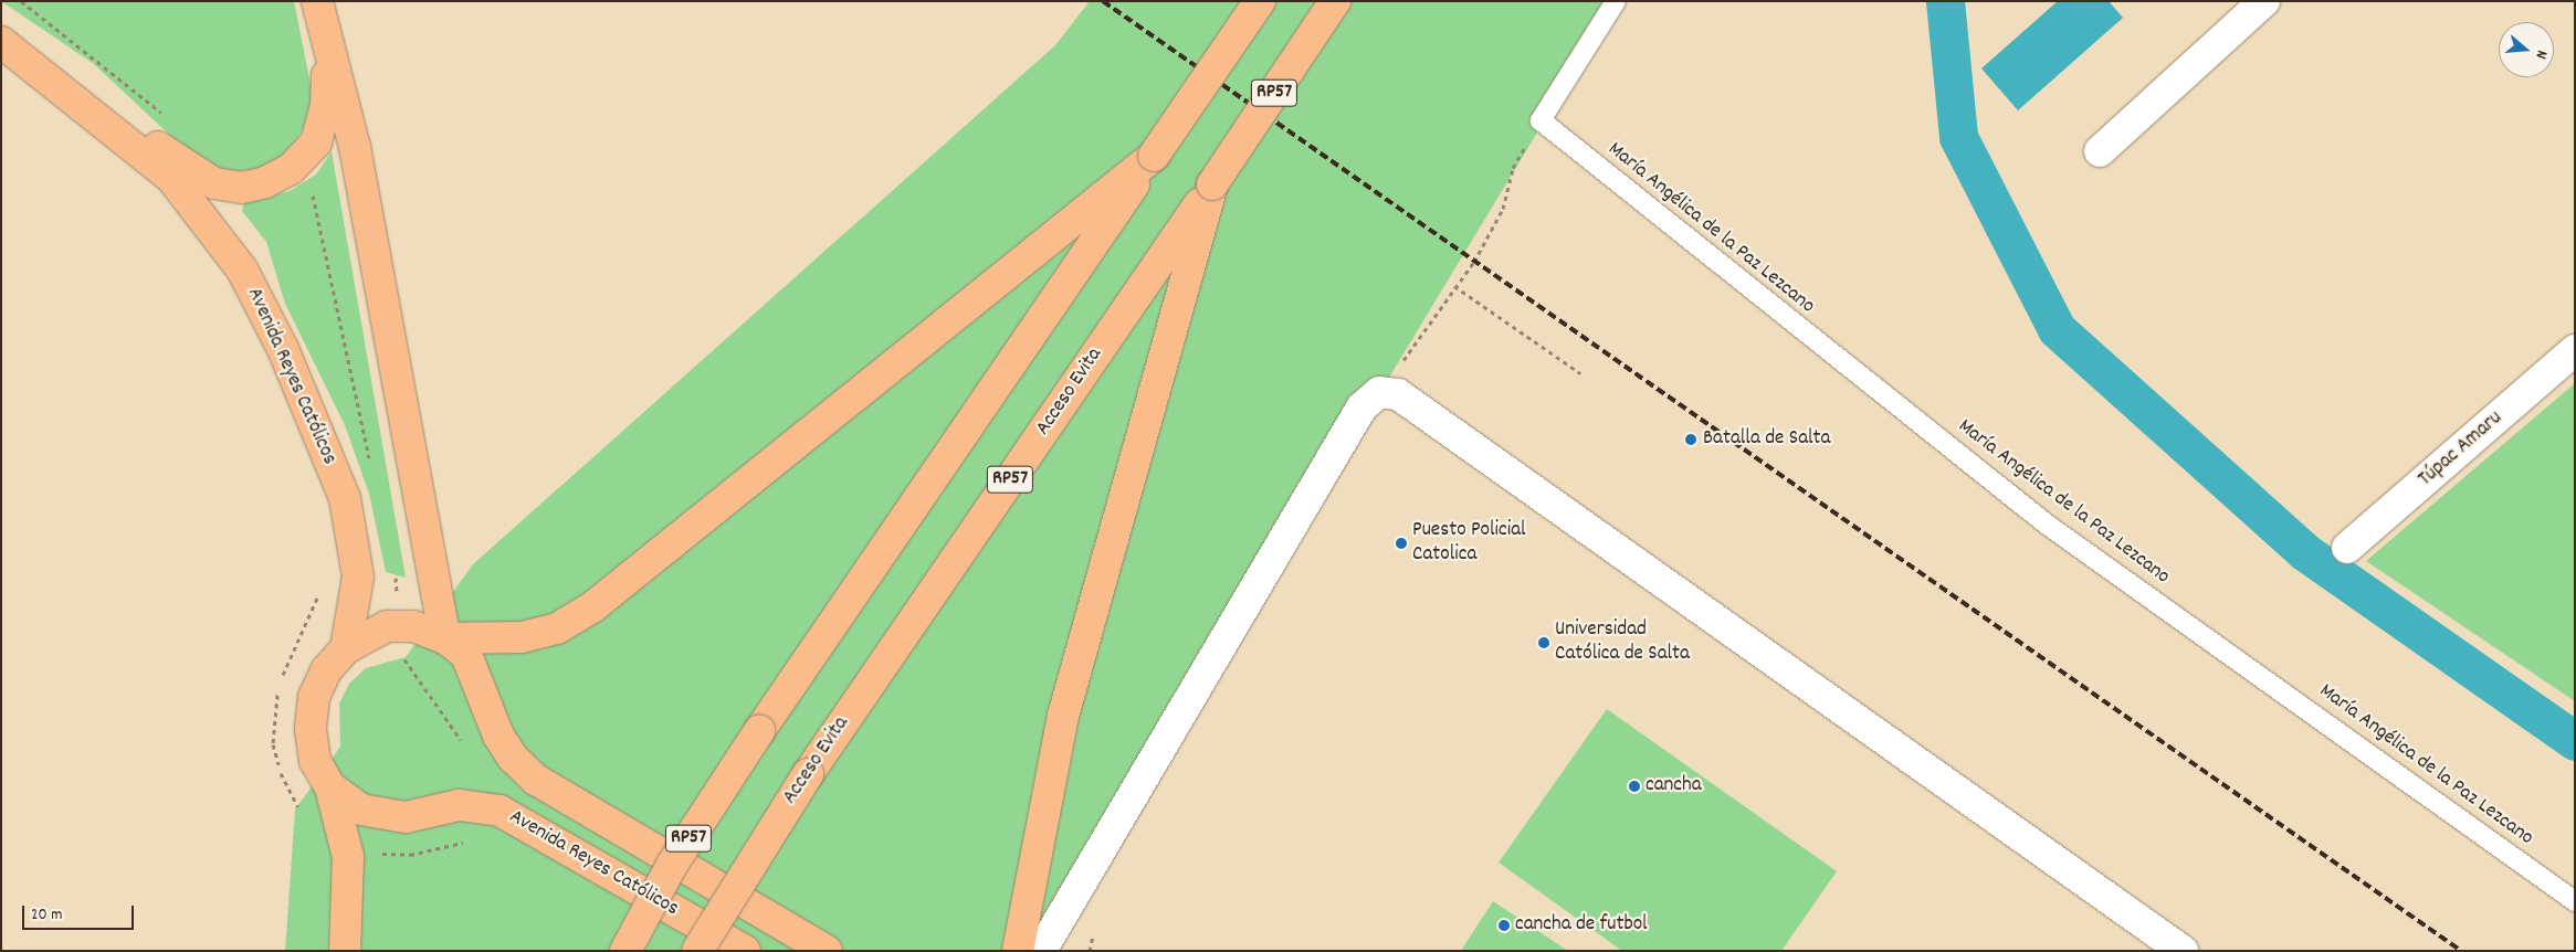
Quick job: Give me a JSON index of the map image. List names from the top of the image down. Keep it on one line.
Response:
{"streets":{"main road":["RP57","Avenida Reyes Católicos","Acceso Evita"],"street":["Túpac Amaru"],"lane":["María Angélica de la Paz Lezcano"]},"places":["Batalla de Salta","Puesto Policial Catolica","Universidad Católica de Salta","cancha","cancha de futbol"],"scale_bar":"20 m","north":"right"}
